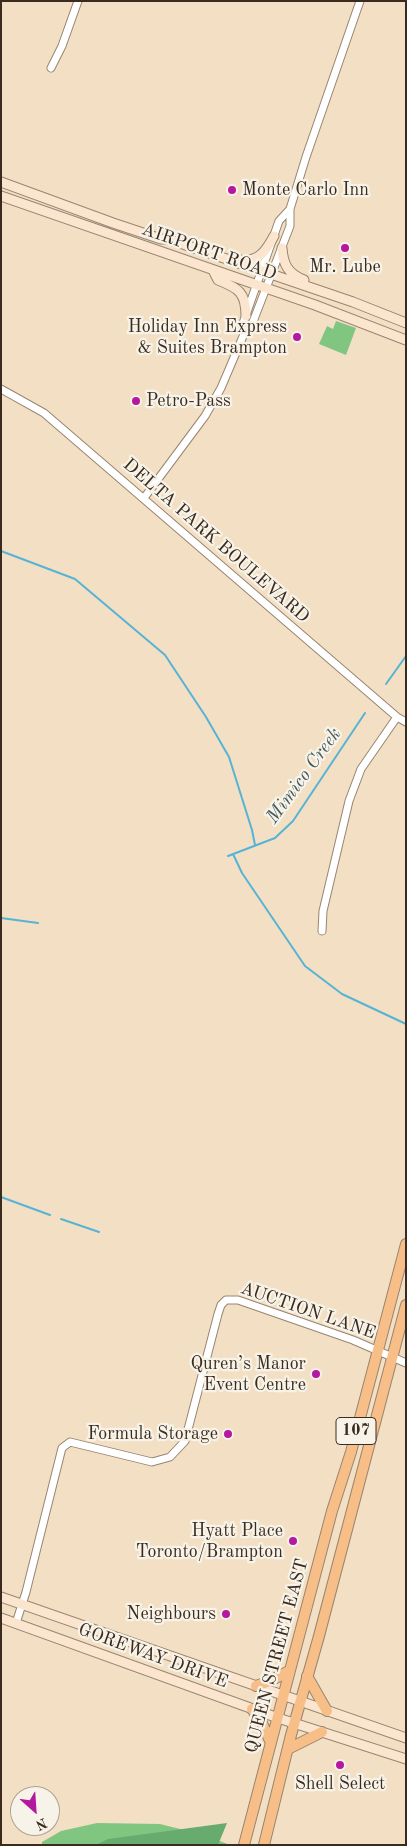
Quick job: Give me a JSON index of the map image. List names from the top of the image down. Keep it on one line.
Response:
{"streets":{"main road":["AIRPORT ROAD","107","GOREWAY DRIVE","QUEEN STREET EAST"],"street":["DELTA PARK BOULEVARD","AUCTION LANE"]},"crossings":[["AUCTION LANE","GOREWAY DRIVE"],["AUCTION LANE","QUEEN STREET EAST"],["GOREWAY DRIVE","QUEEN STREET EAST"]],"water":["Mimico Creek"],"places":["Monte Carlo Inn","Mr. Lube","Holiday Inn Express & Suites Brampton","Petro-Pass","Quren’s Manor Event Centre","Formula Storage","Hyatt Place Toronto/Brampton","Neighbours","Shell Select"],"north":"bottom right"}
